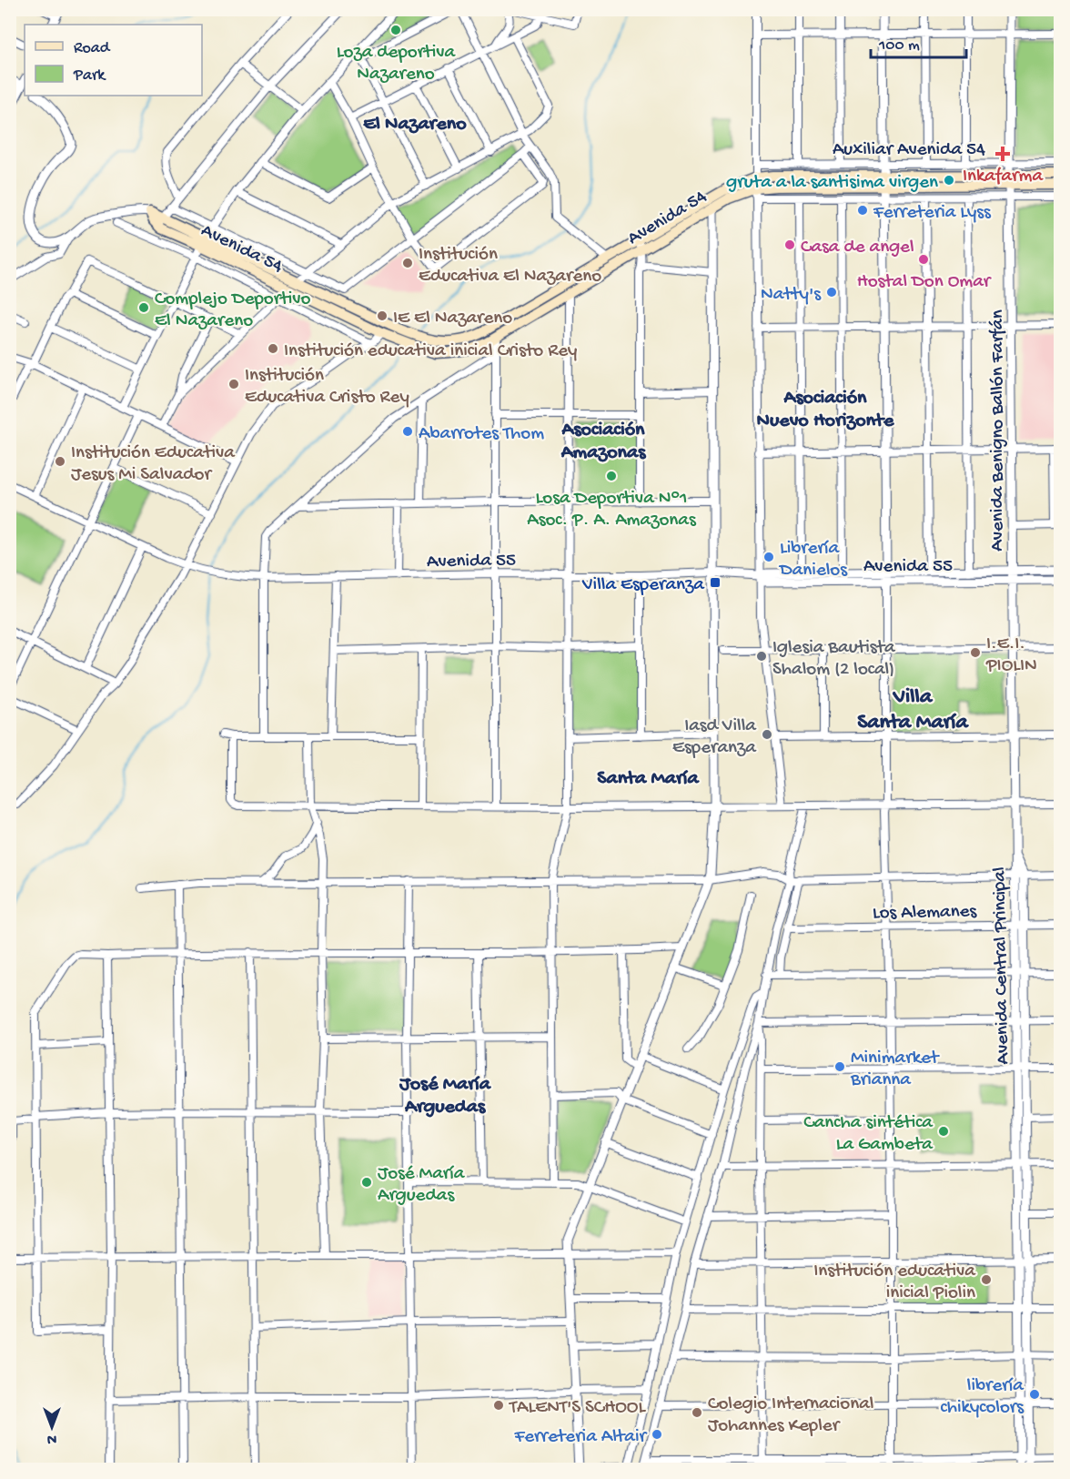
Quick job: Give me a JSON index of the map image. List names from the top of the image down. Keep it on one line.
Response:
{"streets":{"main road":["Avenida 54"],"street":["Auxiliar Avenida 54","Avenida Benigno Ballón Farfán","Avenida 55","Los Alemanes","Avenida Central Principal"]},"crossings":[["Auxiliar Avenida 54","Avenida Benigno Ballón Farfán"],["Avenida 54","Avenida Benigno Ballón Farfán"],["Avenida Benigno Ballón Farfán","Avenida 55"],["Avenida Benigno Ballón Farfán","Avenida Central Principal"],["Los Alemanes","Avenida Central Principal"]],"districts":["El Nazareno","Asociación Nuevo Horizonte","Asociación Amazonas","Villa Santa María","Santa María","José María Arguedas"],"places":{"other":["Loza deportiva Nazareno","gruta a la santisima virgen","Ferreteria Lyss","Casa de angel","Hostal Don Omar","Institución Educativa El Nazareno","Natty's","Complejo Deportivo El Nazareno","IE El Nazareno","Institución educativa inicial Cristo Rey","Institución Educativa Cristo Rey","Abarrotes Thom","Institución Educativa Jesus Mi Salvador","Losa Deportiva N°1 Asoc. P. A. Amazonas","Librería Danielos","I.E.I. PIOLIN","Iglesia Bautista Shalom (2 local)","Iasd Villa Esperanza","Minimarket Brianna","Cancha sintética La Gambeta","José María Arguedas","Institución educativa inicial Piolin","librería chikycolors","TALENT'S SCHOOL","Colegio Internacional Johannes Kepler","Ferreteria Altair"],"health":["Inkafarma"],"transit":["Villa Esperanza"]},"legend":["Road","Park"],"scale_bar":"100 m","north":"bottom"}
